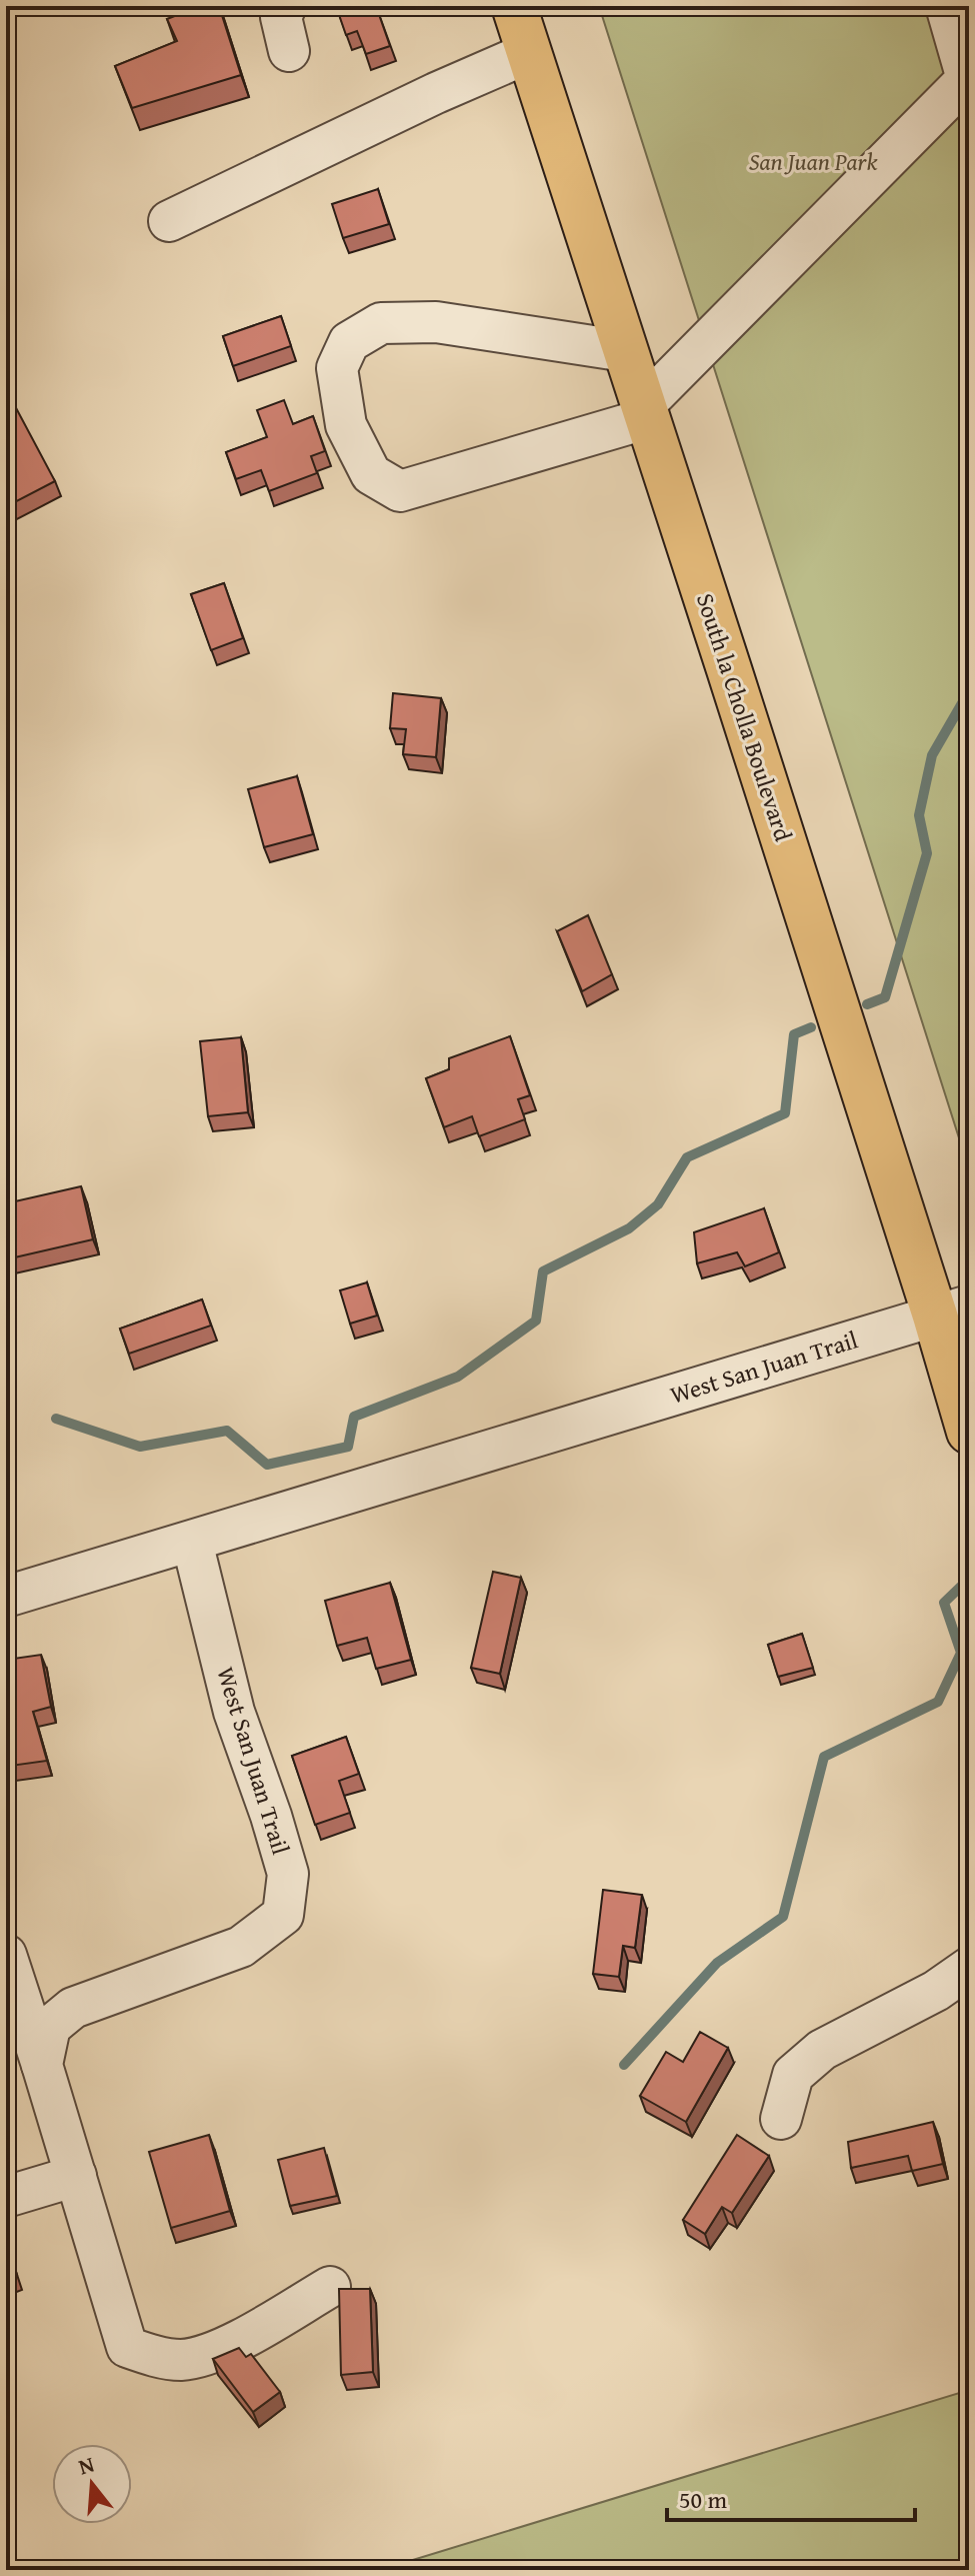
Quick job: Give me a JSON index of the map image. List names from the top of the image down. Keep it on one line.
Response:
{"streets":{"main road":["South la Cholla Boulevard"],"street":["West San Juan Trail"]},"crossings":[["South la Cholla Boulevard","West San Juan Trail"]],"parks":["San Juan Park"],"scale_bar":"50 m","north":"top"}
